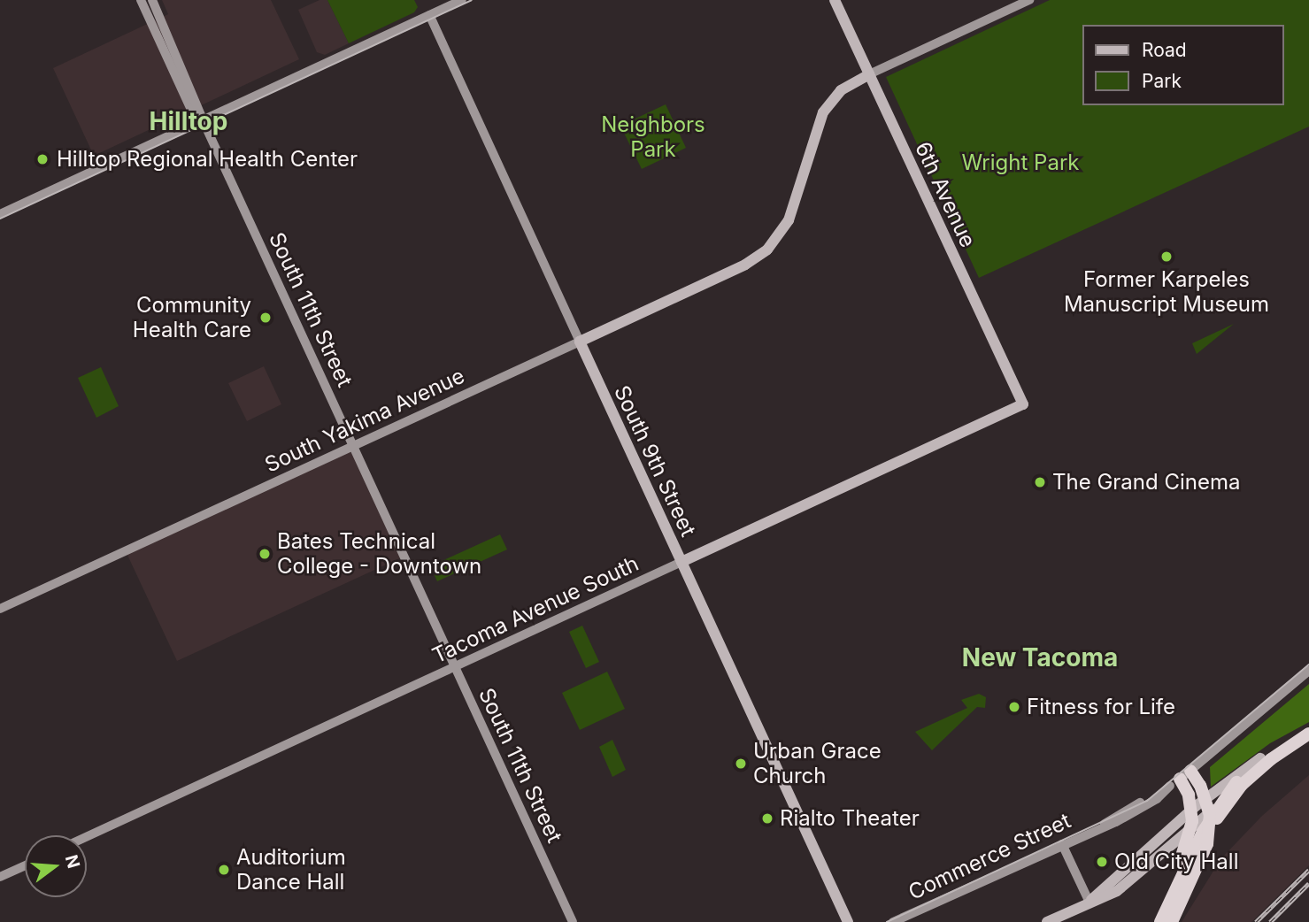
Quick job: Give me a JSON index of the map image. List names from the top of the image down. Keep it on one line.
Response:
{"streets":{"main road":["6th Avenue","South 11th Street","South Yakima Avenue","South 9th Street","Tacoma Avenue South","Commerce Street"]},"crossings":[["6th Avenue","South Yakima Avenue"],["6th Avenue","Tacoma Avenue South"],["South 11th Street","South Yakima Avenue"],["South 11th Street","Tacoma Avenue South"],["South Yakima Avenue","South 9th Street"],["South 9th Street","Tacoma Avenue South"]],"districts":["Hilltop","New Tacoma"],"parks":["Neighbors Park","Wright Park"],"places":["Hilltop Regional Health Center","Former Karpeles Manuscript Museum","Community Health Care","The Grand Cinema","Bates Technical College - Downtown","Fitness for Life","Urban Grace Church","Rialto Theater","Old City Hall","Auditorium Dance Hall"],"legend":["Road","Park"],"north":"right"}
